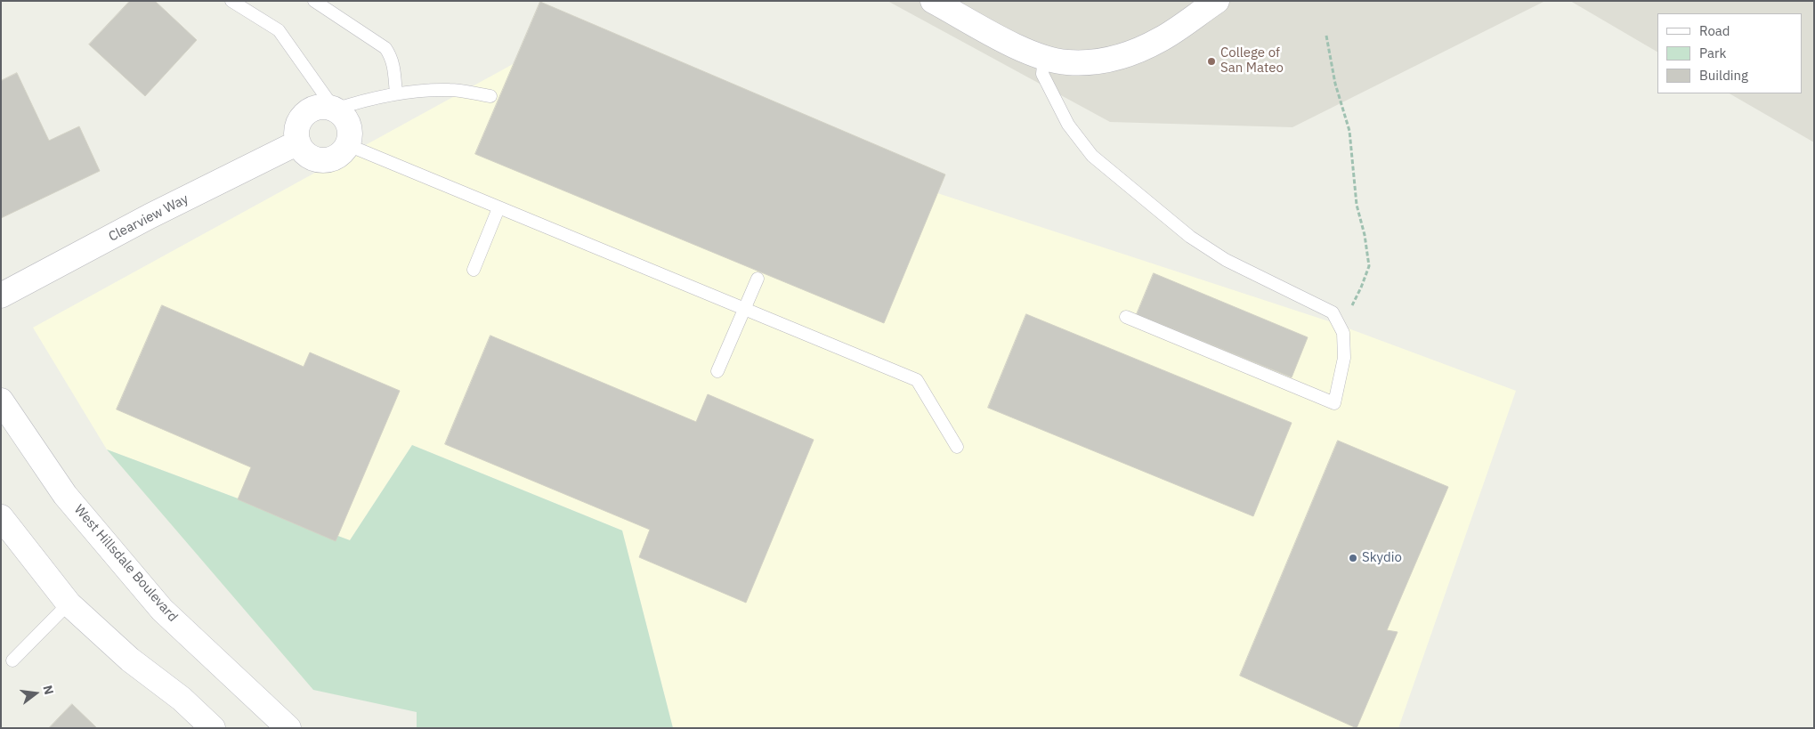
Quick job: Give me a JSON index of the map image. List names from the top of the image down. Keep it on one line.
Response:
{"streets":{"street":["Clearview Way","West Hillsdale Boulevard"]},"places":["College of San Mateo","Skydio"],"legend":["Road","Park","Building"],"north":"right"}
